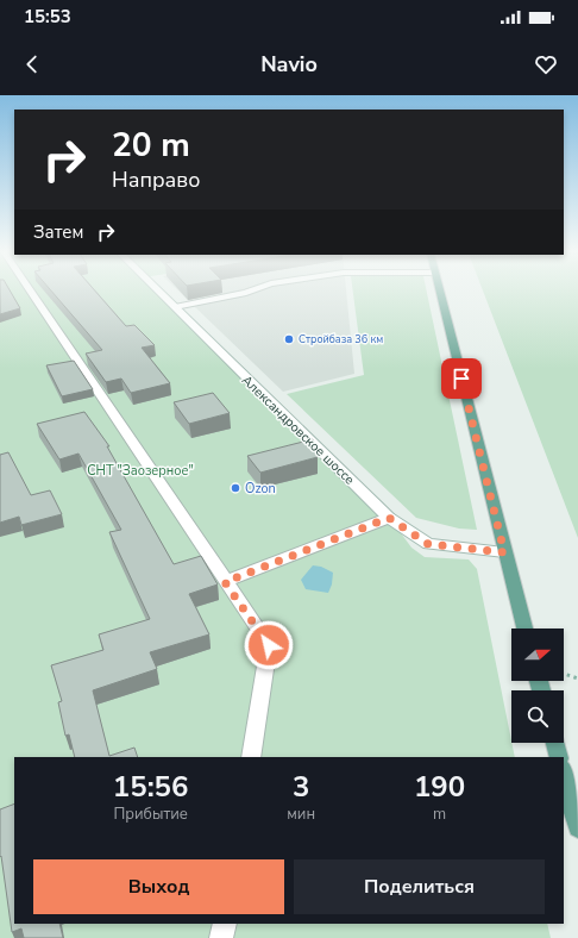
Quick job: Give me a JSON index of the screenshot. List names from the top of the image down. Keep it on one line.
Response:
{"streets":{"street":["Александровское шоссе"]},"parks":["СНТ \"Заозерное\""],"places":["Стройбаза 36 км","Ozon"],"north":"right","page":{"status":"15:53","header":"Navio","turn":["20 m","Направо"],"then":"Затем","eta":["15:56","Прибытие","3","мин","190","m"],"buttons":["Выход","Поделиться"]}}
